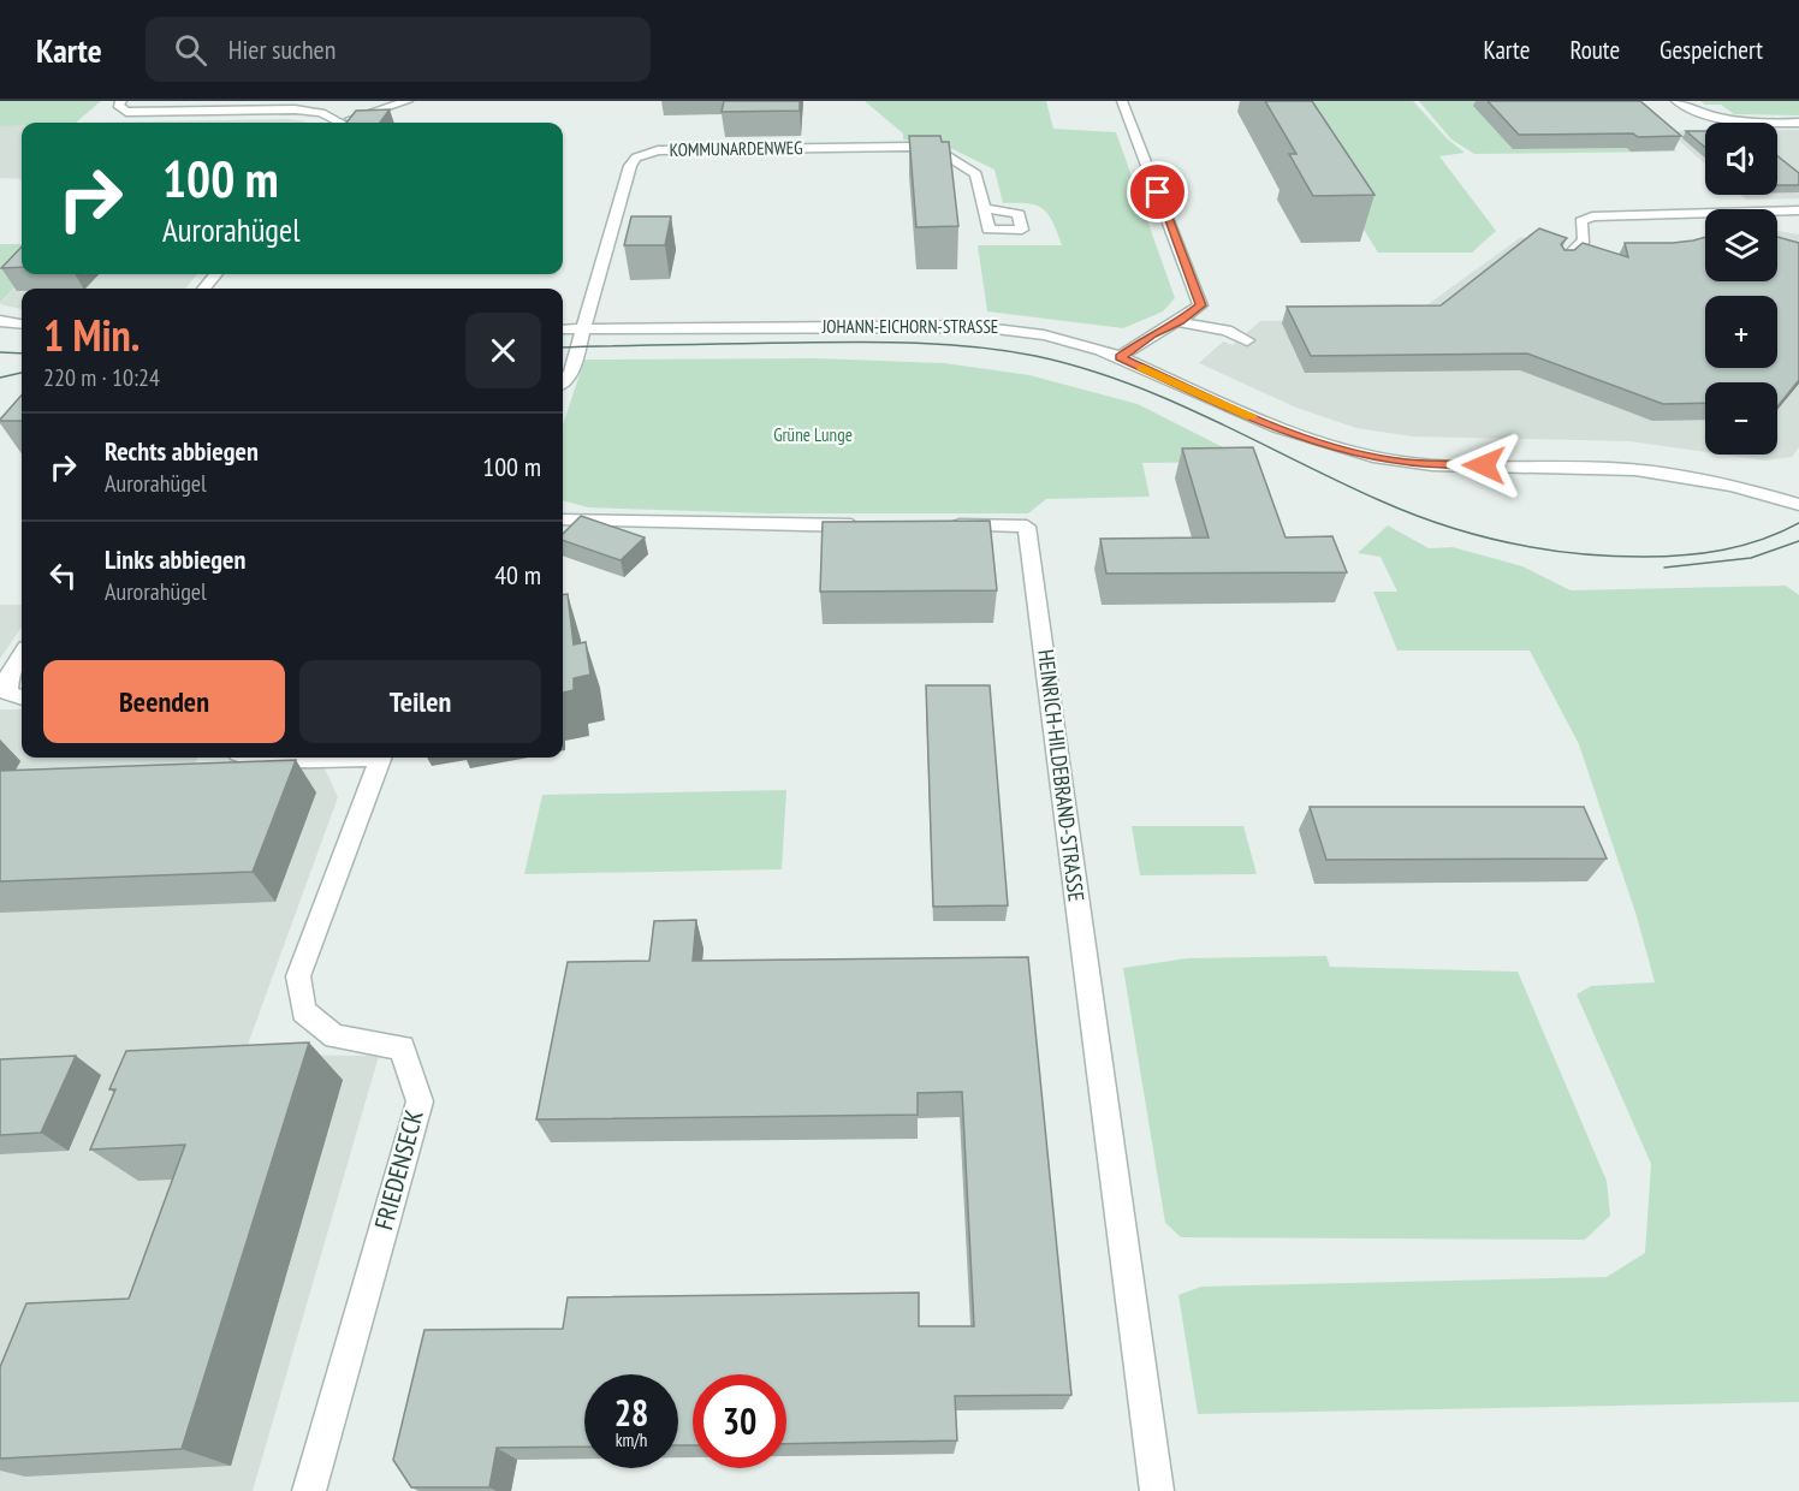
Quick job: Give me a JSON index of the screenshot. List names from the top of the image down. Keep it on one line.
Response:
{"streets":{"street":["KOMMUNARDENWEG","JOHANN-EICHORN-STRASSE","HEINRICH-HILDEBRAND-STRASSE","FRIEDENSECK"]},"crossings":[["KOMMUNARDENWEG","JOHANN-EICHORN-STRASSE"]],"parks":["Grüne Lunge"],"page":{"header":"Karte","search":"Hier suchen","nav":["Karte","Route","Gespeichert"],"map_buttons":["+","−"],"turn":["100 m","Aurorahügel"],"heading":["1 Min.","220 m · 10:24"],"list":[{"name":"Rechts abbiegen","note":"Aurorahügel","value":"100 m"},{"name":"Links abbiegen","note":"Aurorahügel","value":"40 m"}],"buttons":["Beenden","Teilen"],"speed":"28 km/h","limit":"30"}}
